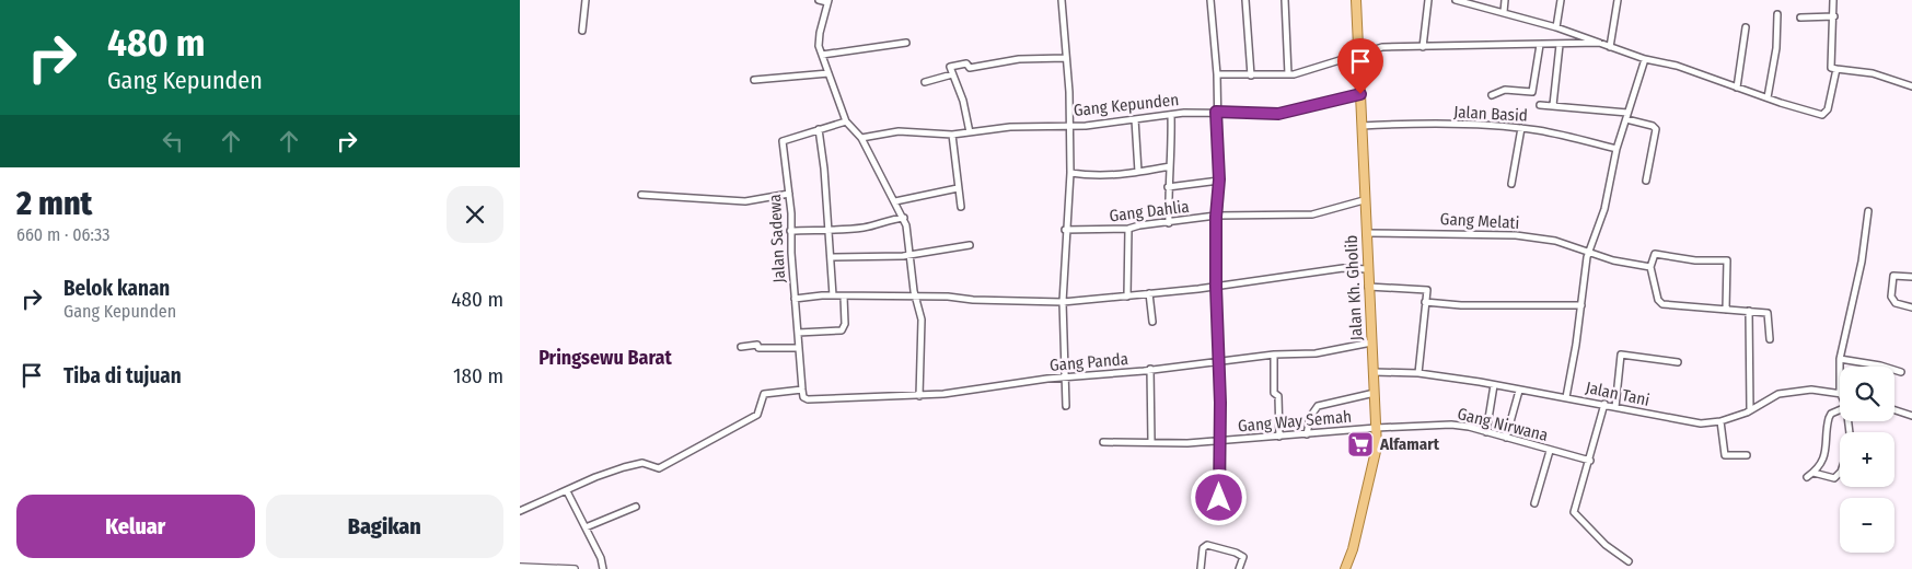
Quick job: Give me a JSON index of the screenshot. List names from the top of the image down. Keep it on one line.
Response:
{"streets":{"main road":["Jalan Kh. Gholib"],"street":["Gang Kepunden","Jalan Basid","Gang Dahlia","Gang Melati","Jalan Sadewa","Gang Panda","Jalan Tani","Gang Way Semah","Gang Nirwana"]},"crossings":[["Gang Kepunden","Jalan Kh. Gholib"],["Jalan Basid","Jalan Kh. Gholib"],["Gang Dahlia","Jalan Kh. Gholib"],["Gang Melati","Jalan Kh. Gholib"],["Jalan Sadewa","Gang Panda"],["Jalan Kh. Gholib","Gang Panda"],["Jalan Kh. Gholib","Jalan Tani"],["Jalan Kh. Gholib","Gang Way Semah"],["Jalan Kh. Gholib","Gang Nirwana"],["Gang Way Semah","Gang Nirwana"]],"districts":["Pringsewu Barat"],"places":{"supermarket":["Alfamart"]},"page":{"turn":["480 m","Gang Kepunden"],"heading":["2 mnt","660 m · 06:33"],"list":[{"name":"Belok kanan","note":"Gang Kepunden","value":"480 m"},{"name":"Tiba di tujuan","value":"180 m"}],"map_buttons":["+","−"],"buttons":["Keluar","Bagikan"]}}
